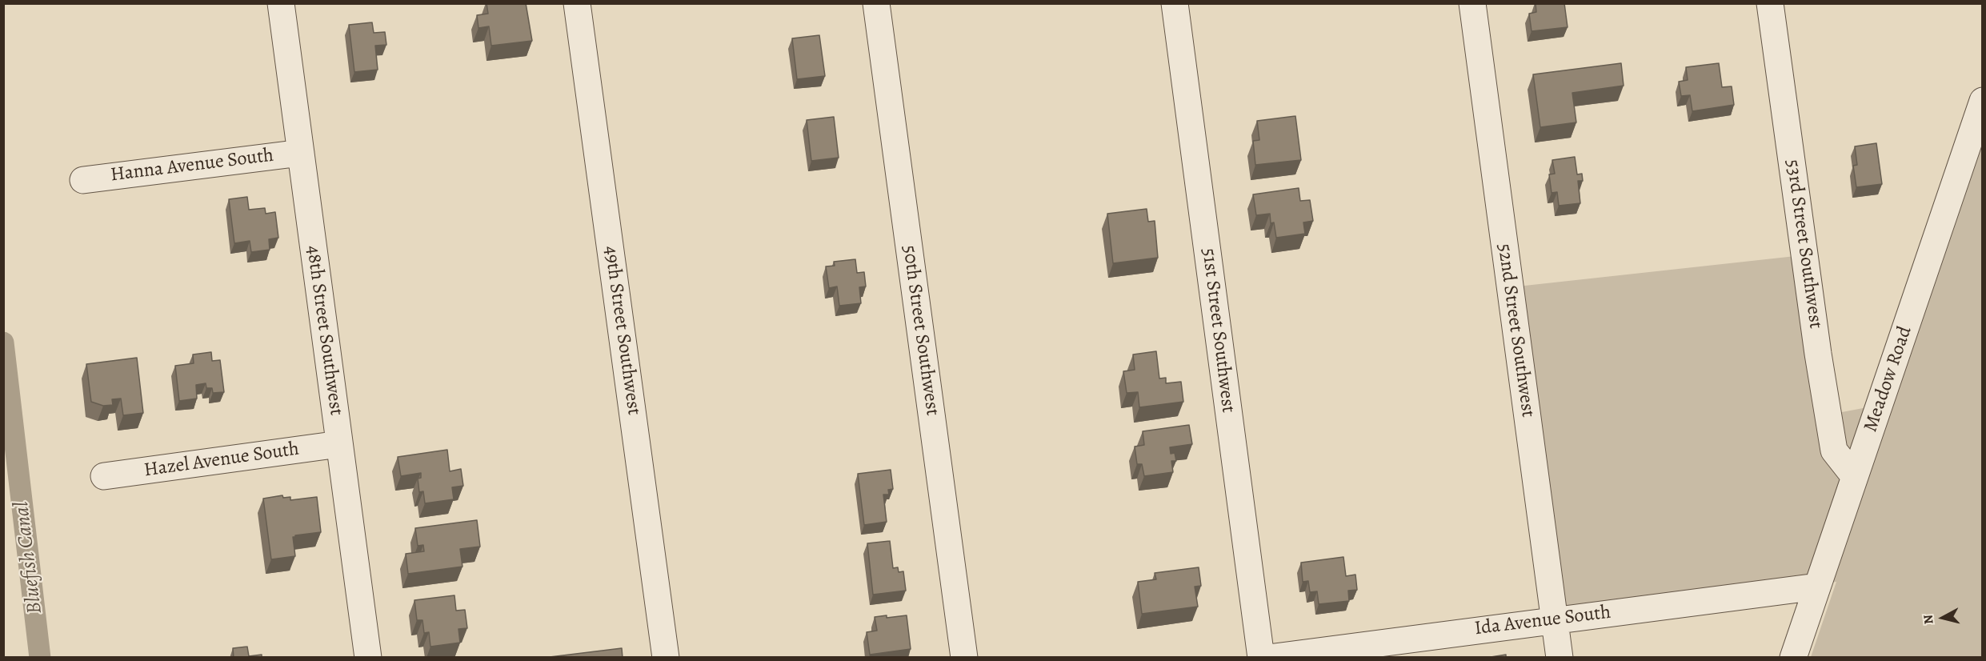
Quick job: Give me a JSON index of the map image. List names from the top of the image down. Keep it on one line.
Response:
{"streets":{"street":["Hanna Avenue South","53rd Street Southwest","48th Street Southwest","49th Street Southwest","50th Street Southwest","51st Street Southwest","52nd Street Southwest","Meadow Road","Hazel Avenue South","Ida Avenue South"]},"crossings":[["Hanna Avenue South","48th Street Southwest"],["53rd Street Southwest","Meadow Road"],["48th Street Southwest","Hazel Avenue South"],["52nd Street Southwest","Ida Avenue South"],["Meadow Road","Ida Avenue South"]],"water":["Bluefish Canal"],"north":"left"}
